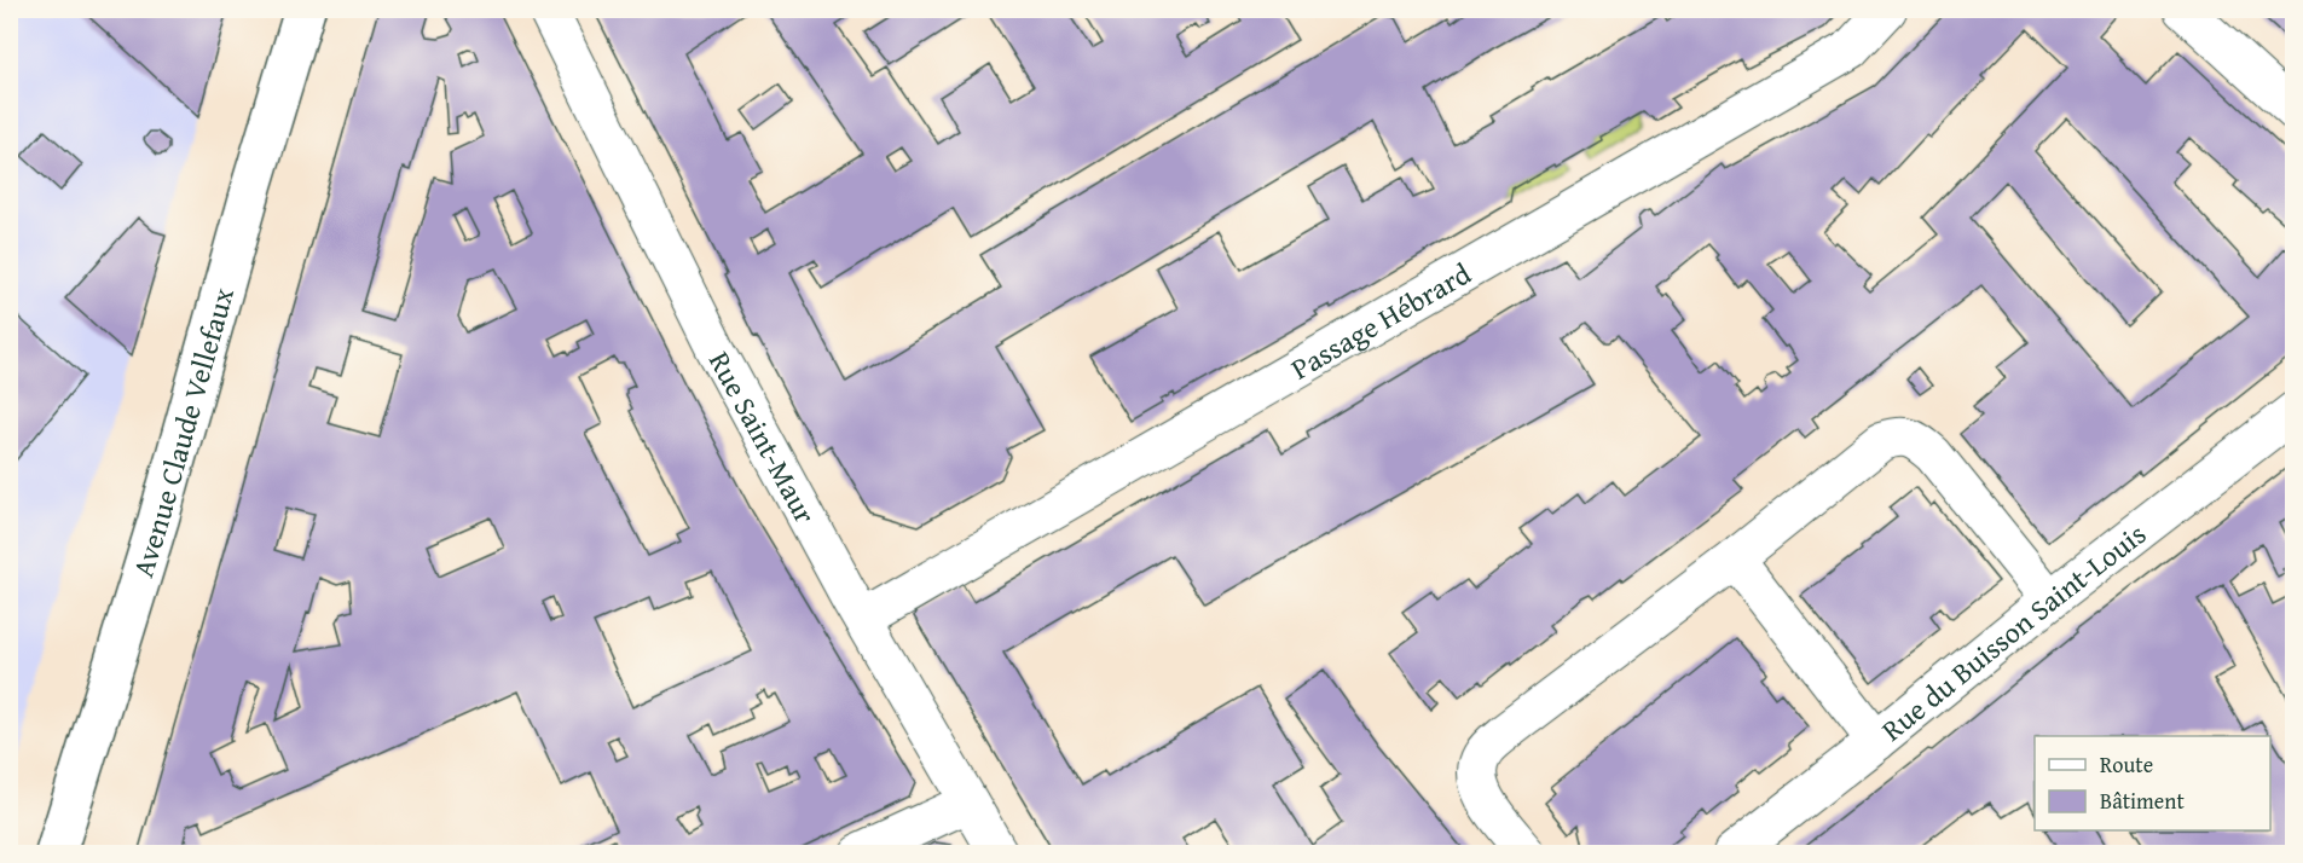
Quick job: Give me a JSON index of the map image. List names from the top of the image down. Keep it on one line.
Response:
{"streets":{"street":["Passage Hébrard","Avenue Claude Vellefaux","Rue Saint-Maur","Rue du Buisson Saint-Louis"]},"crossings":[["Passage Hébrard","Rue Saint-Maur"]],"legend":["Route","Bâtiment"]}
